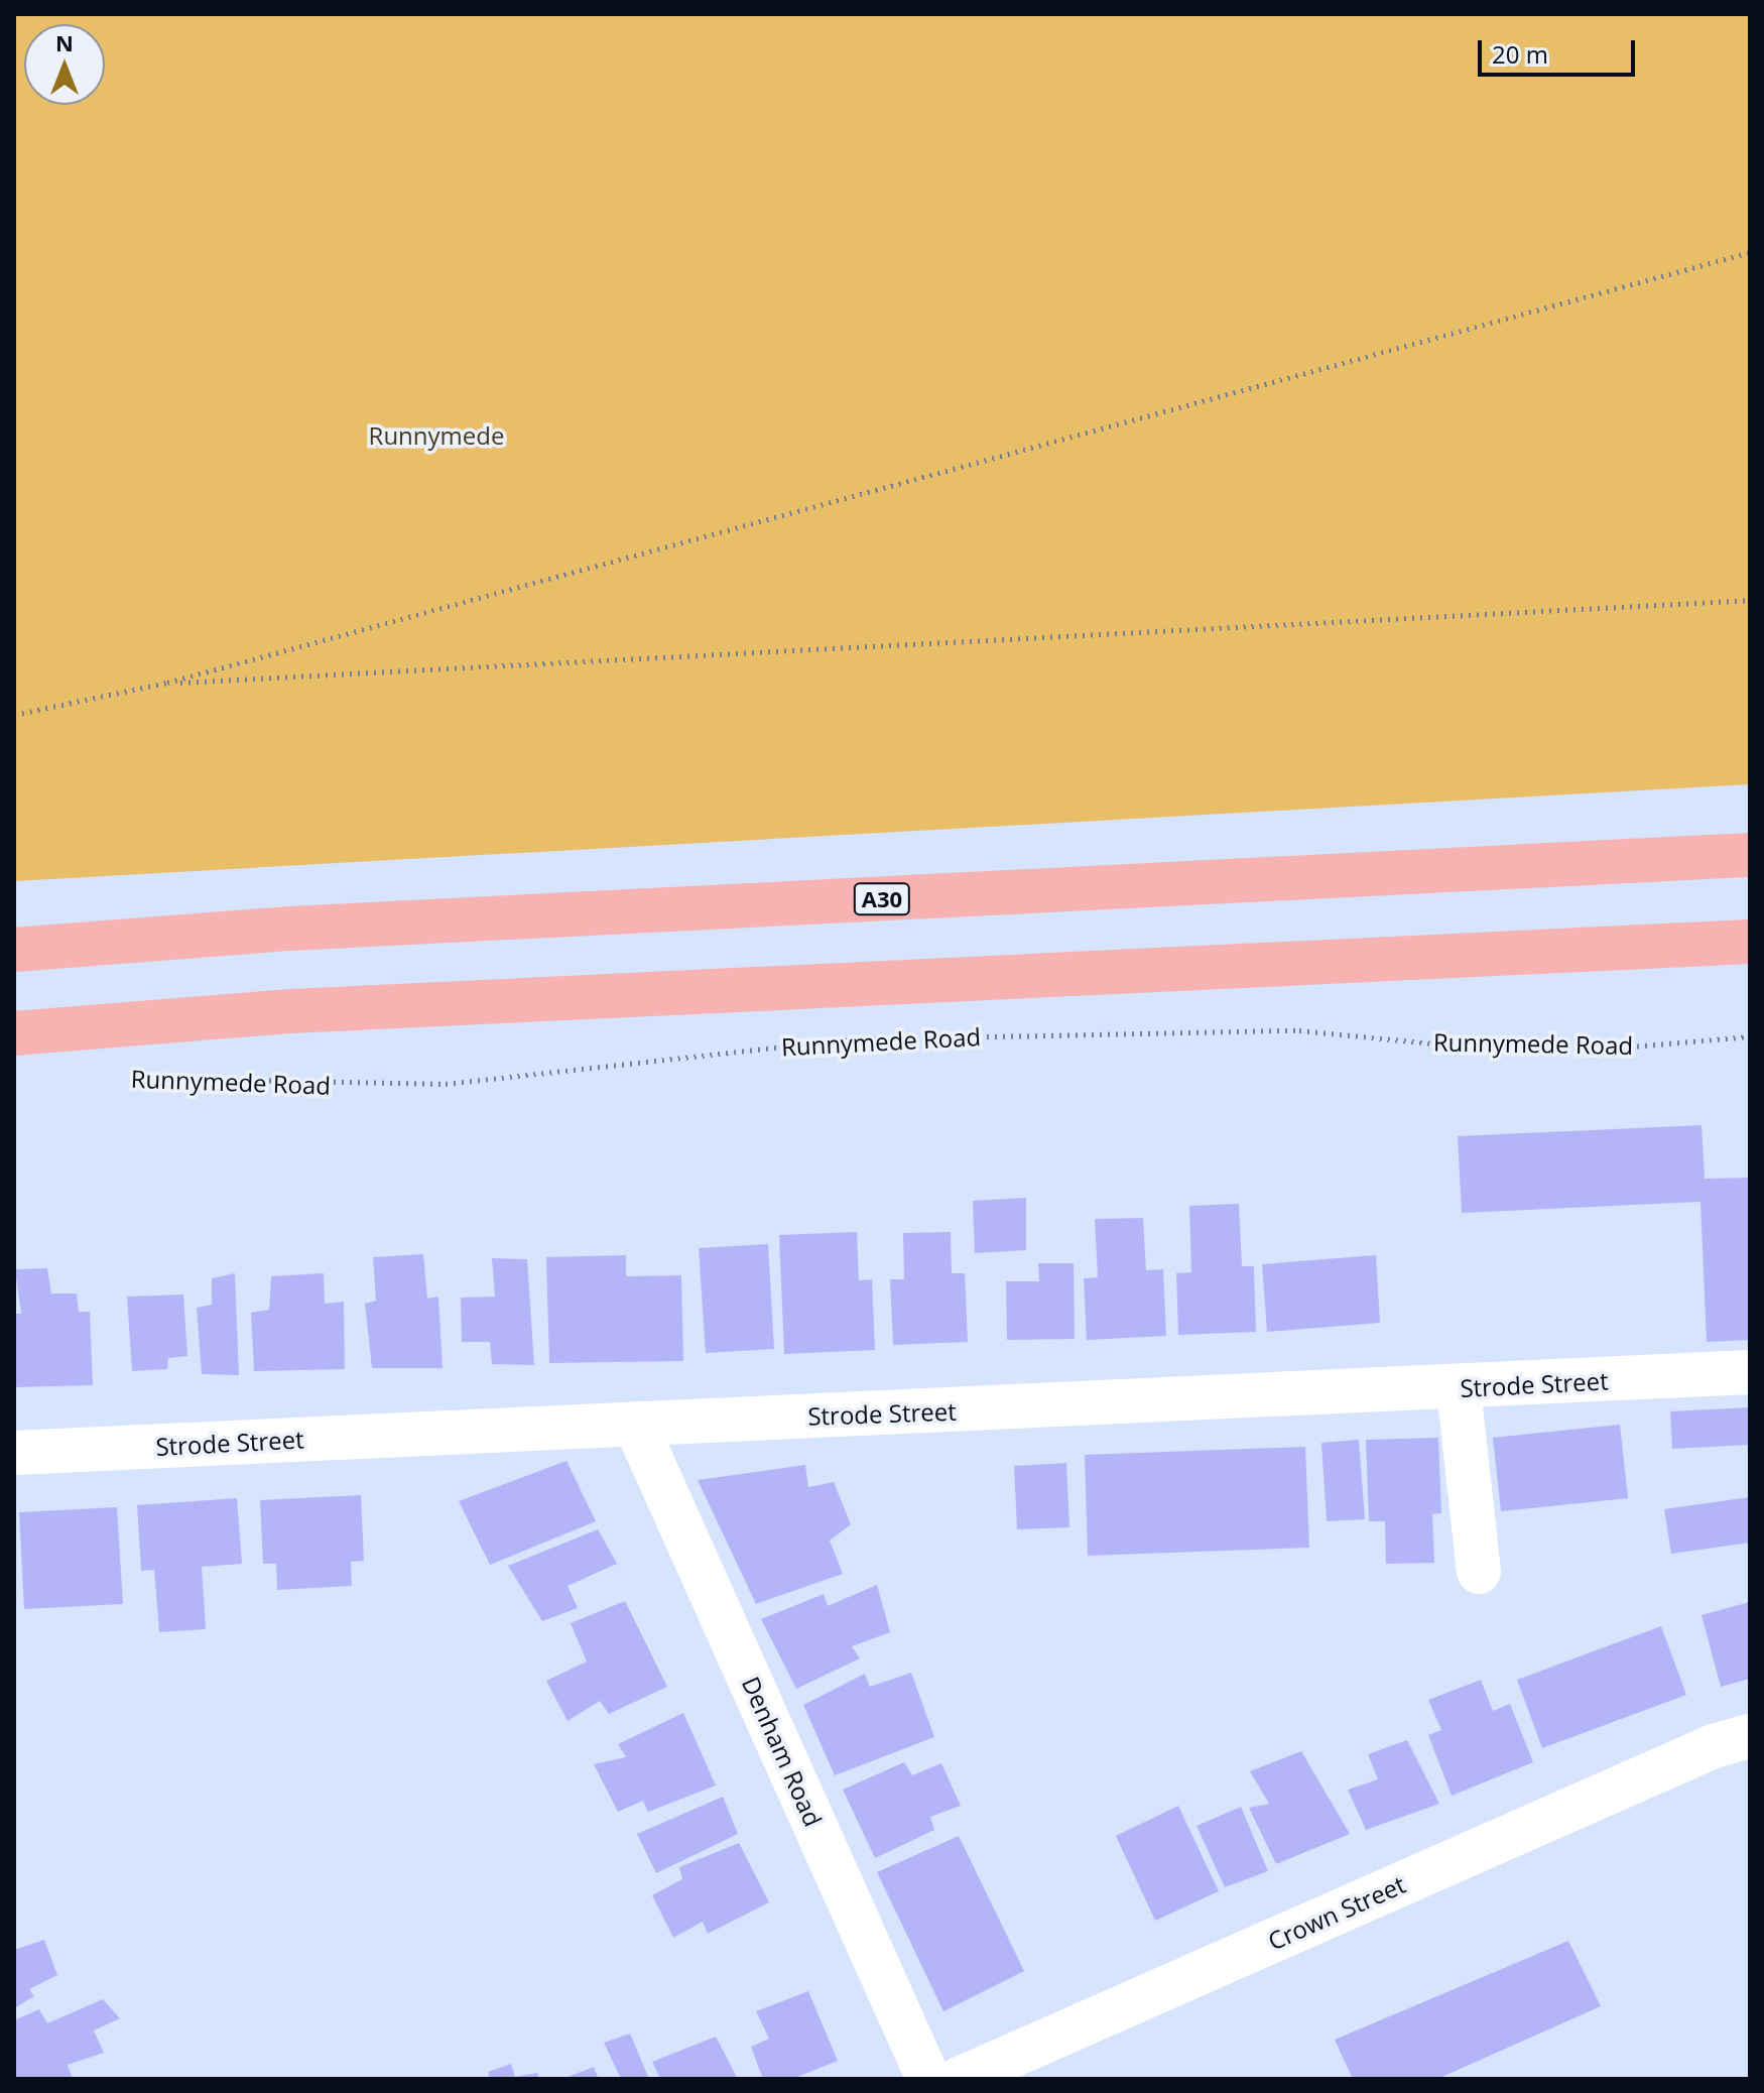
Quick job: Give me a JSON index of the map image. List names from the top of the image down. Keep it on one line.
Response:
{"streets":{"main road":["A30"],"street":["Strode Street","Denham Road","Crown Street"],"path":["Runnymede Road"]},"crossings":[["Strode Street","Denham Road"]],"parks":["Runnymede"],"scale_bar":"20 m","north":"top"}
